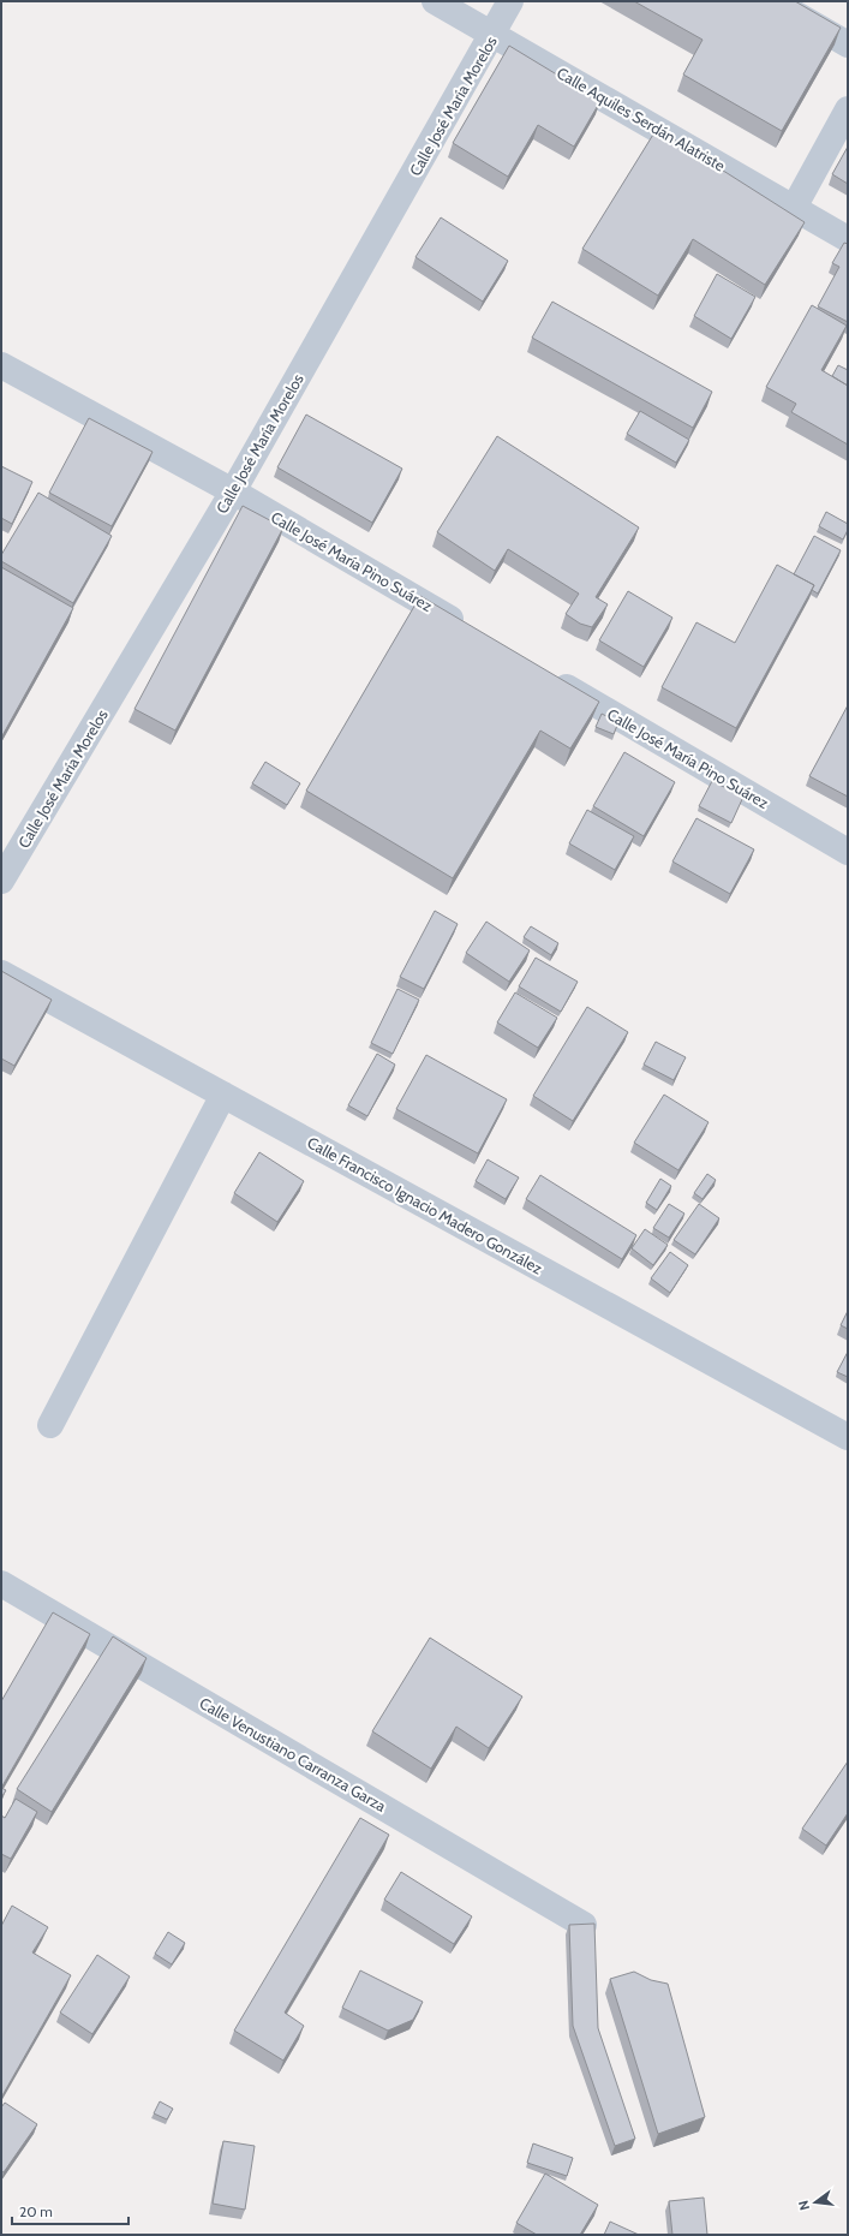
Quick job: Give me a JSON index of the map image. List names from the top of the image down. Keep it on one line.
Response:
{"streets":{"street":["Calle José María Morelos","Calle Aquiles Serdán Alatriste","Calle José María Pino Suárez","Calle Francisco Ignacio Madero González","Calle Venustiano Carranza Garza"]},"crossings":[["Calle José María Morelos","Calle Aquiles Serdán Alatriste"],["Calle José María Morelos","Calle José María Pino Suárez"]],"scale_bar":"20 m","north":"left"}
